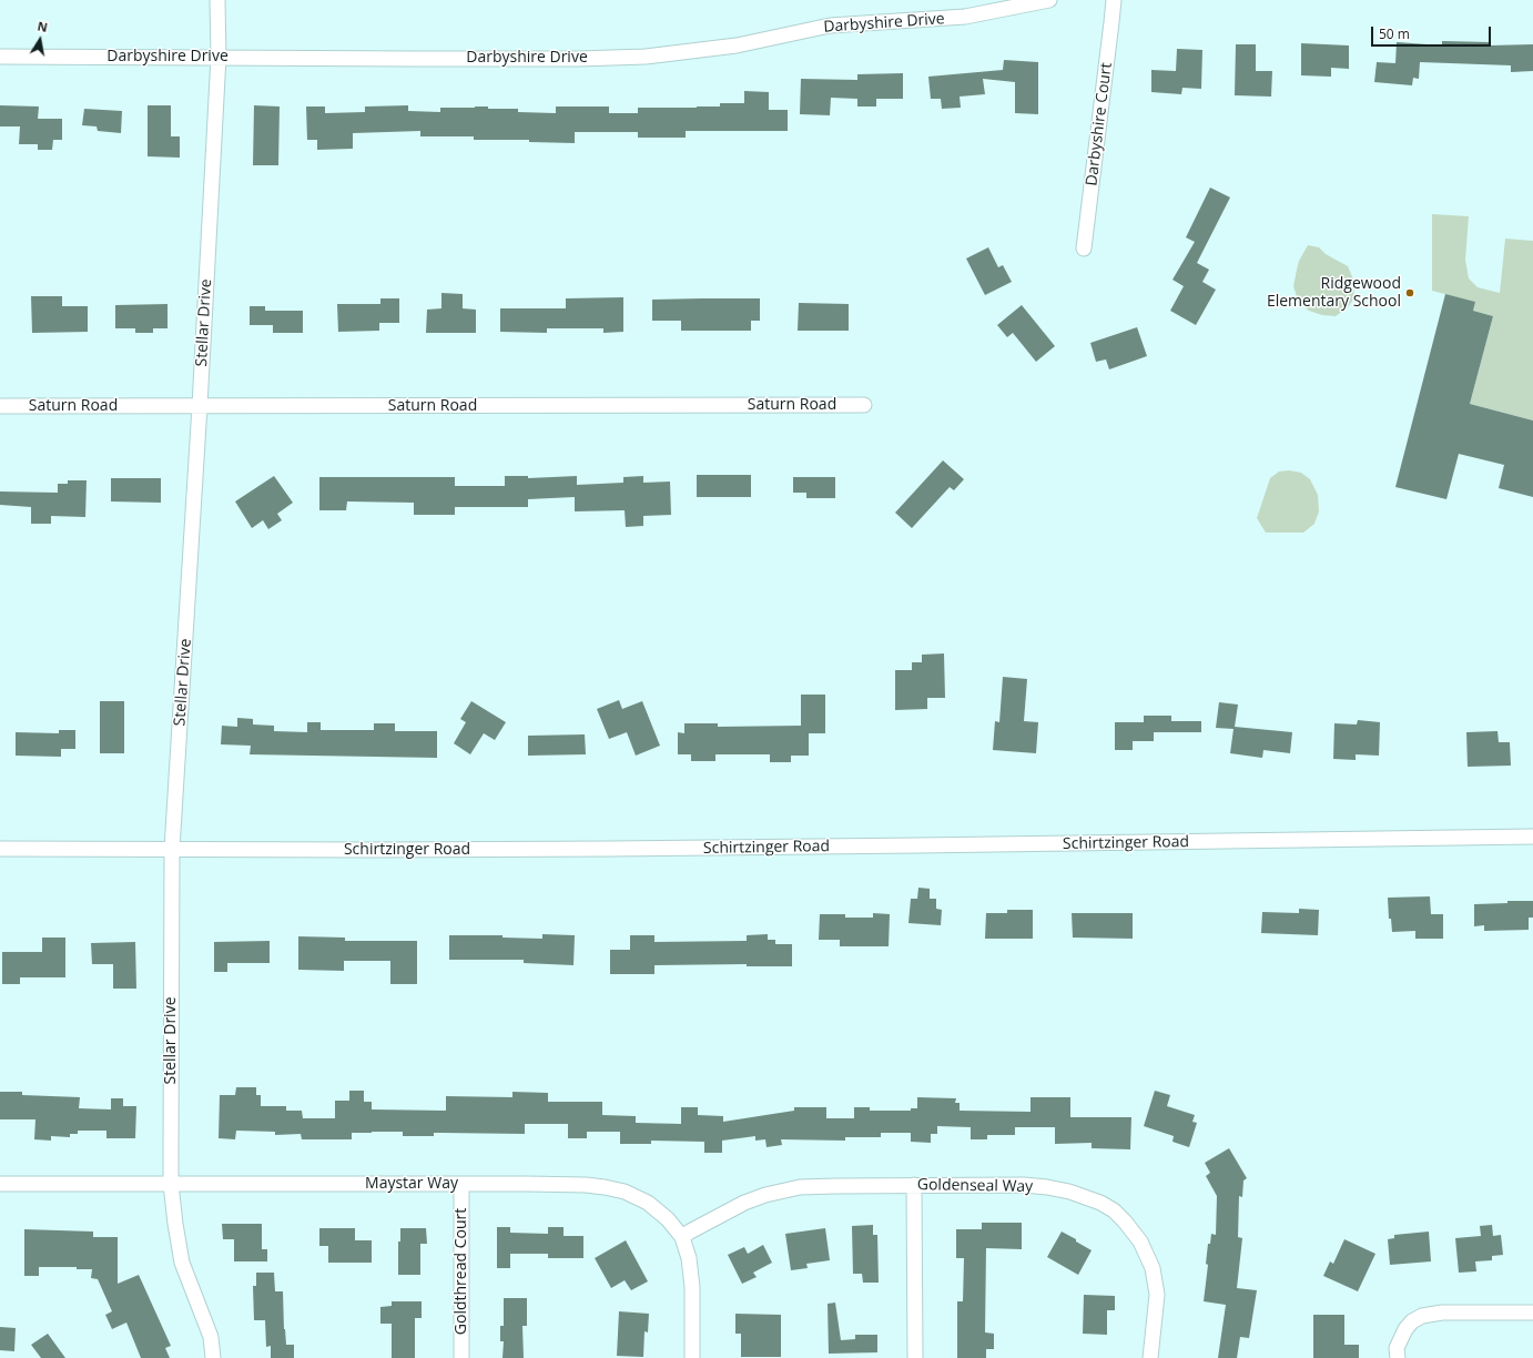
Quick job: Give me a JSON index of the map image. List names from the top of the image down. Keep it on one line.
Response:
{"streets":{"street":["Darbyshire Drive","Darbyshire Court","Stellar Drive","Saturn Road","Schirtzinger Road","Maystar Way","Goldenseal Way","Goldthread Court"]},"crossings":[["Darbyshire Drive","Stellar Drive"],["Stellar Drive","Saturn Road"],["Stellar Drive","Schirtzinger Road"],["Stellar Drive","Maystar Way"],["Maystar Way","Goldenseal Way"],["Maystar Way","Goldthread Court"]],"places":["Ridgewood Elementary School"],"scale_bar":"50 m","north":"top"}
